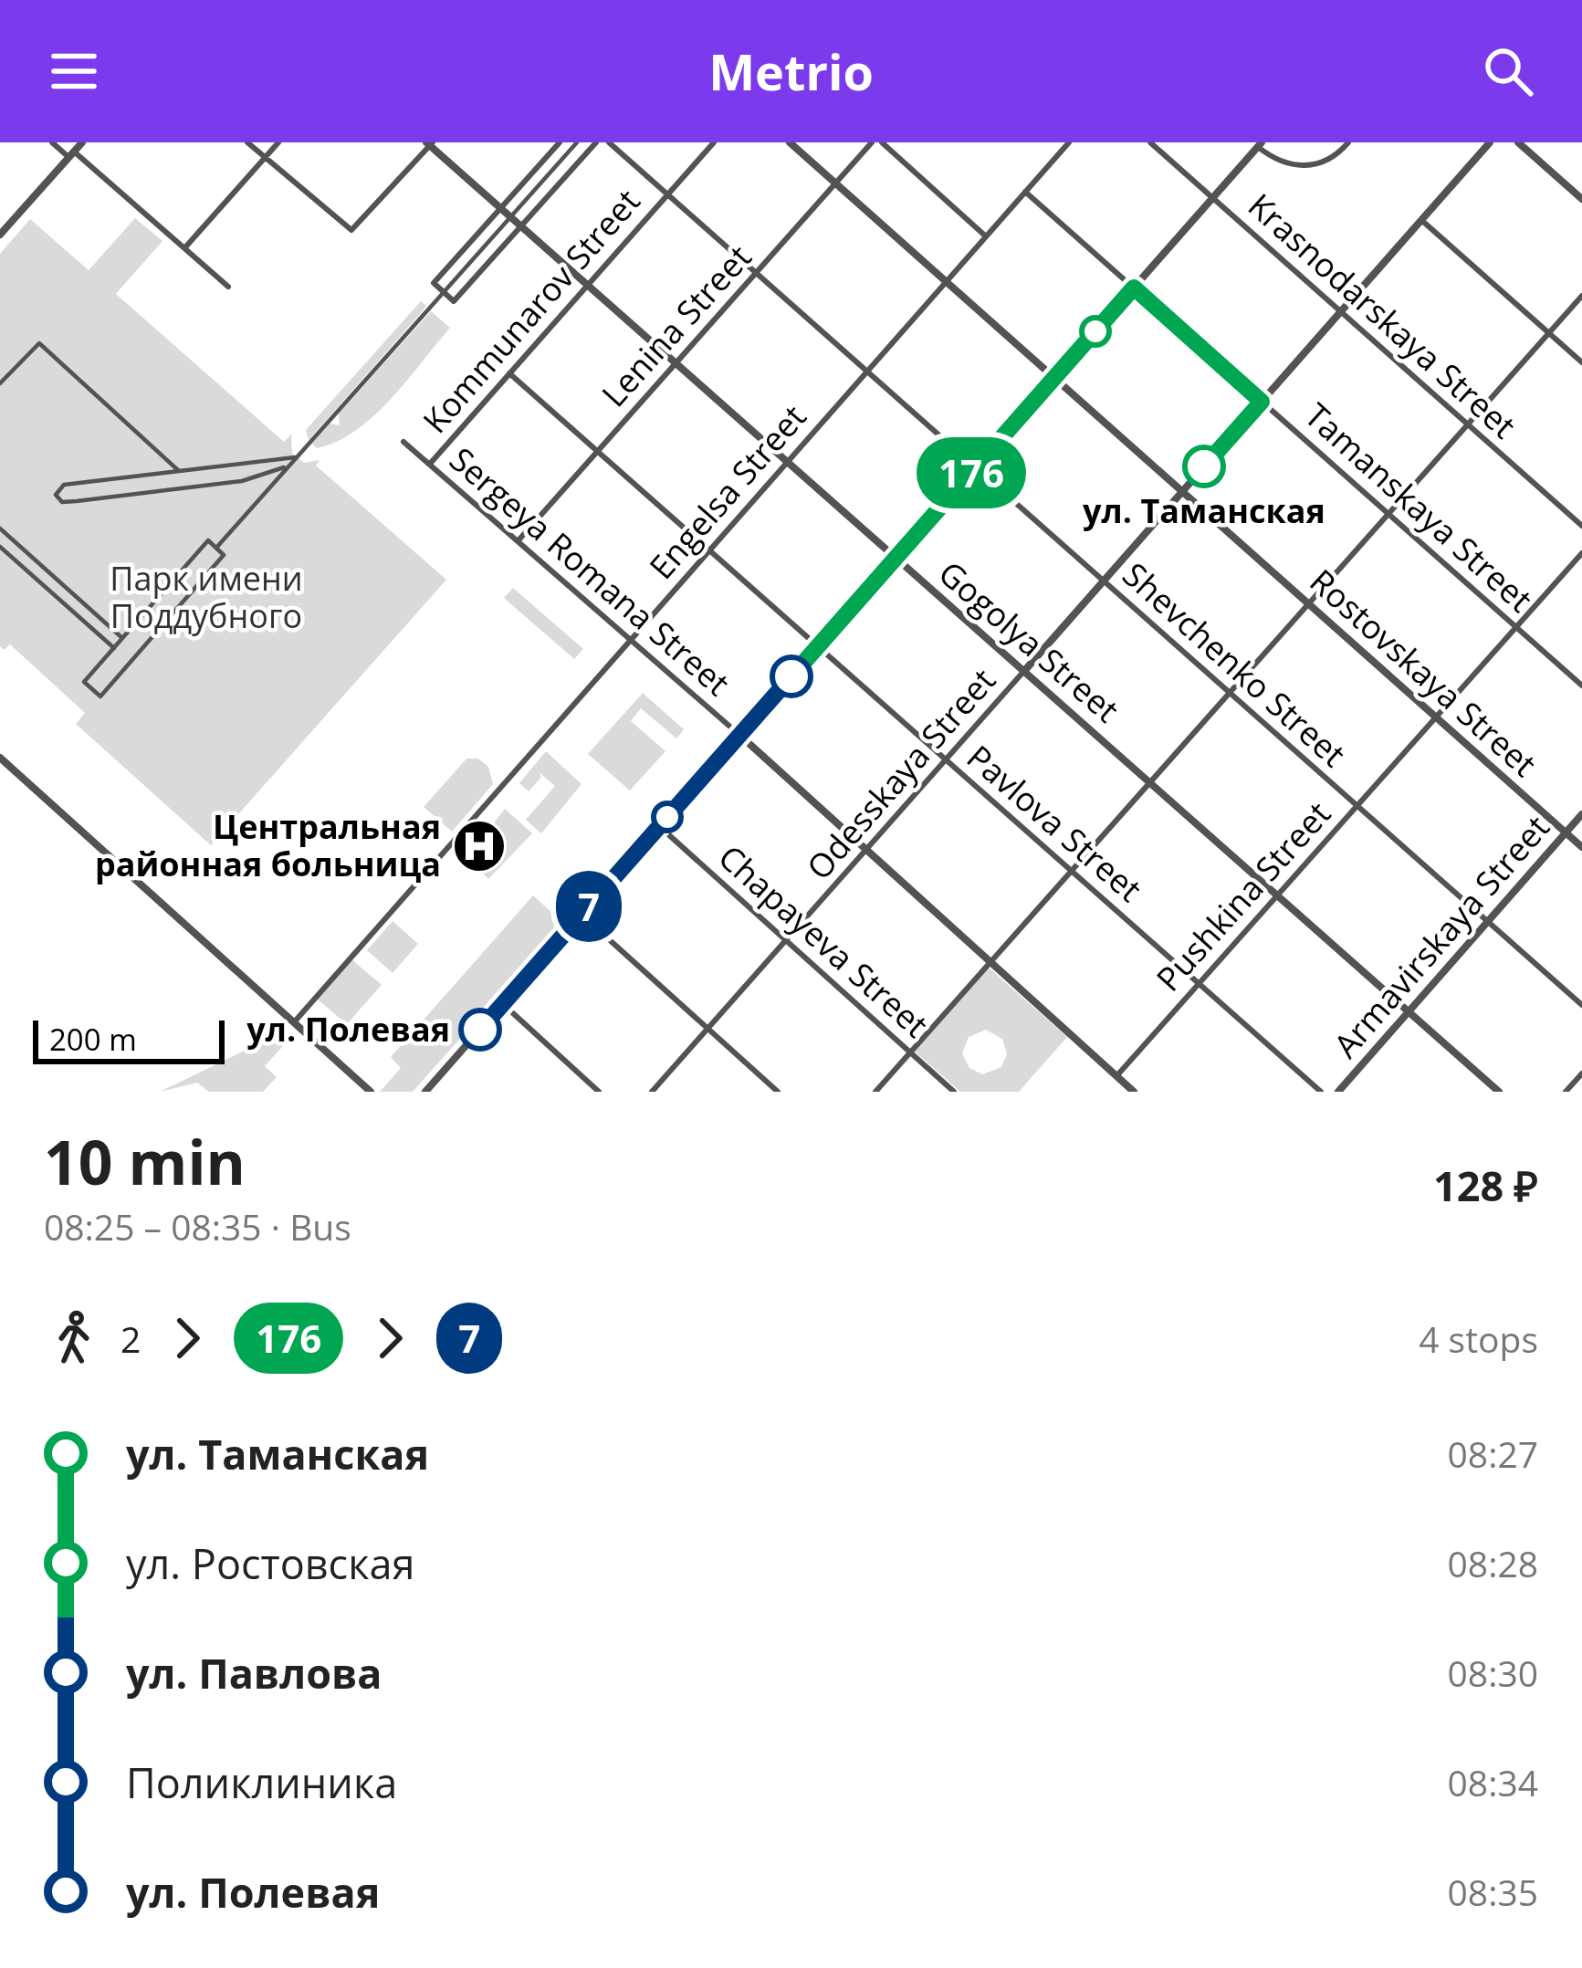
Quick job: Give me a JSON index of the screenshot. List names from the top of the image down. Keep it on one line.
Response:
{"streets":{"street":["Kommunarov Street","Krasnodarskaya Street","Lenina Street","Engelsa Street","Tamanskaya Street","Sergeya Romana Street","Gogolya Street","Shevchenko Street","Rostovskaya Street","Odesskaya Street","Pavlova Street","Pushkina Street","Armavirskaya Street","Chapayeva Street"]},"crossings":[["Kommunarov Street","Sergeya Romana Street"],["Kommunarov Street","Gogolya Street"],["Kommunarov Street","Shevchenko Street"],["Kommunarov Street","Pavlova Street"],["Krasnodarskaya Street","Odesskaya Street"],["Lenina Street","Sergeya Romana Street"],["Lenina Street","Gogolya Street"],["Lenina Street","Shevchenko Street"],["Lenina Street","Rostovskaya Street"],["Lenina Street","Pavlova Street"],["Engelsa Street","Tamanskaya Street"],["Engelsa Street","Sergeya Romana Street"],["Engelsa Street","Gogolya Street"],["Engelsa Street","Shevchenko Street"],["Engelsa Street","Rostovskaya Street"],["Engelsa Street","Pavlova Street"],["Tamanskaya Street","Odesskaya Street"],["Tamanskaya Street","Pushkina Street"],["Sergeya Romana Street","Odesskaya Street"],["Sergeya Romana Street","Pushkina Street"],["Gogolya Street","Odesskaya Street"],["Gogolya Street","Pushkina Street"],["Gogolya Street","Armavirskaya Street"],["Shevchenko Street","Odesskaya Street"],["Shevchenko Street","Pushkina Street"],["Shevchenko Street","Armavirskaya Street"],["Rostovskaya Street","Odesskaya Street"],["Rostovskaya Street","Pushkina Street"],["Rostovskaya Street","Armavirskaya Street"],["Odesskaya Street","Pavlova Street"],["Odesskaya Street","Chapayeva Street"],["Pavlova Street","Pushkina Street"]],"parks":["Парк имени Поддубного"],"places":{"other":["ул. Таманская","ул. Полевая"],"hospital":["Центральная районная больница"]},"lines":["bus line 176","bus line 7"],"scale_bar":"200 m","page":{"header":"Metrio","on_map":["176","7"],"scale":"200 m","heading":["10 min","08:25 – 08:35 · Bus","128 ₽"],"legs":["2","176","7","4 stops"],"list":[{"name":"ул. Таманская","value":"08:27"},{"name":"ул. Ростовская","value":"08:28"},{"name":"ул. Павлова","value":"08:30"},{"name":"Поликлиника","value":"08:34"},{"name":"ул. Полевая","value":"08:35"}]}}
